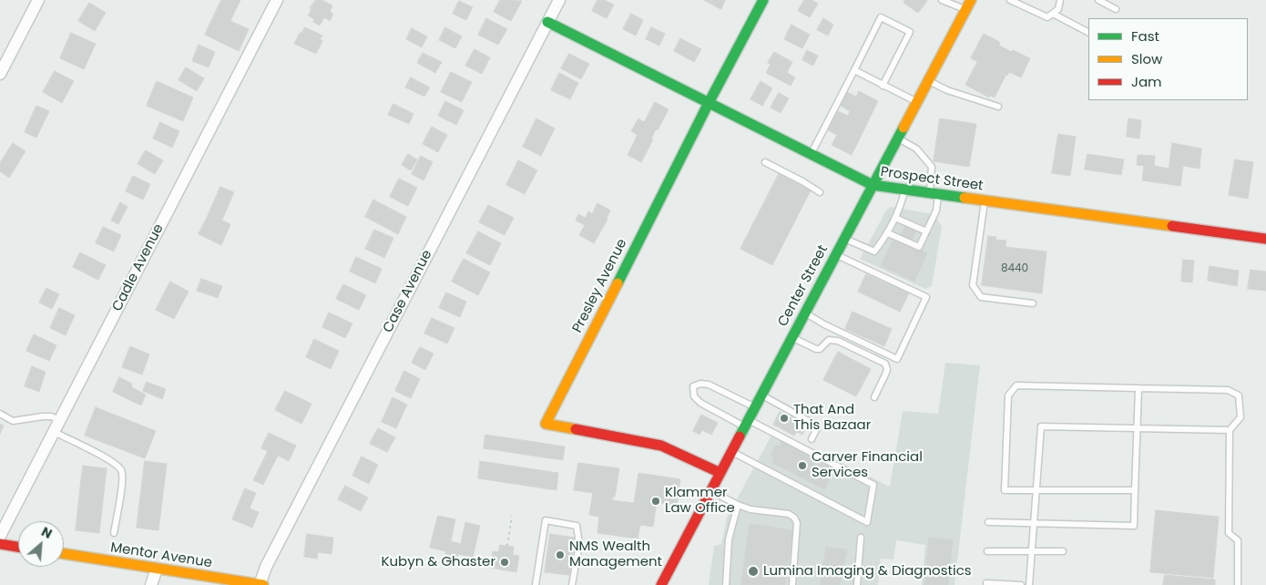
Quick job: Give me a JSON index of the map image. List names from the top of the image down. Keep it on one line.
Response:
{"streets":{"street":["Prospect Street","Cadle Avenue","Presley Avenue","Center Street","Case Avenue","Mentor Avenue"]},"crossings":[["Prospect Street","Presley Avenue"],["Prospect Street","Center Street"],["Prospect Street","Case Avenue"],["Presley Avenue","Center Street"],["Case Avenue","Mentor Avenue"]],"places":["That And This Bazaar","Carver Financial Services","Klammer Law Office","NMS Wealth Management","Kubyn & Ghaster","Lumina Imaging & Diagnostics"],"house_numbers":["8440"],"legend":["Fast","Slow","Jam"],"north":"top right"}
